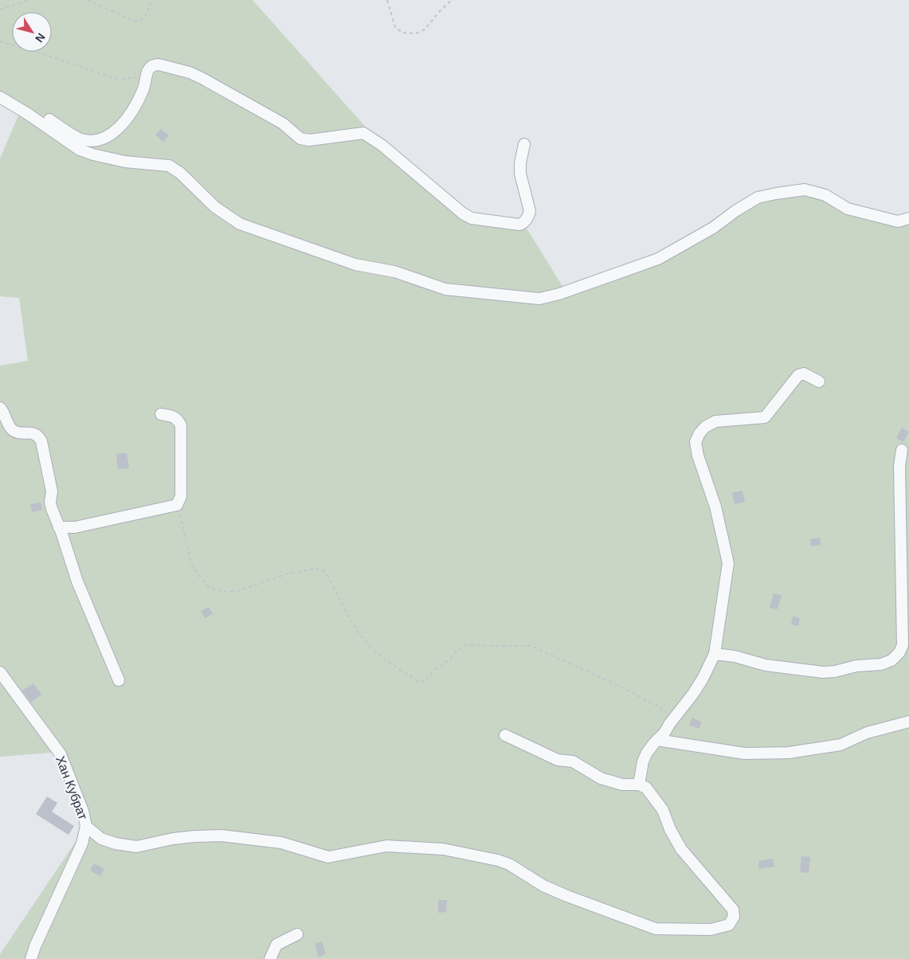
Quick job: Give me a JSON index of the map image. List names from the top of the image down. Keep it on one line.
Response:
{"streets":{"street":["Хан Кубрат"]},"north":"bottom right"}
